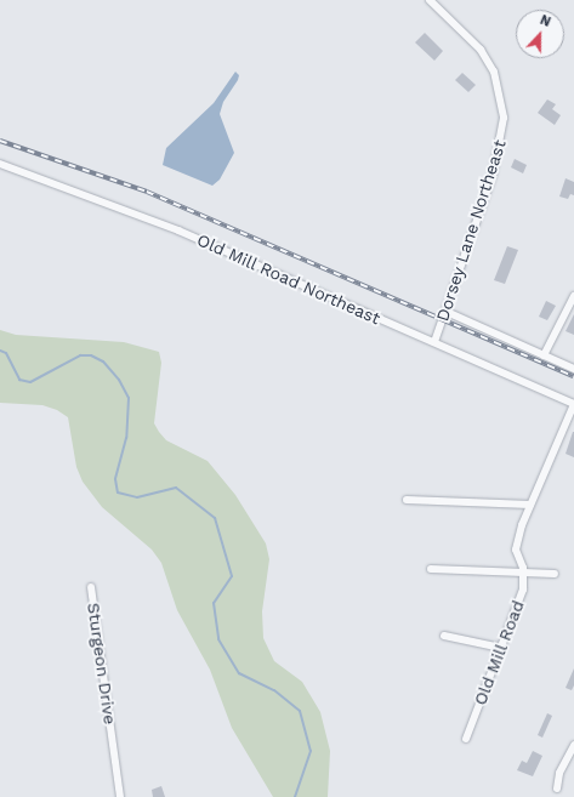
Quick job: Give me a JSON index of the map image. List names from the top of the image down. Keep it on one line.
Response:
{"streets":{"street":["Dorsey Lane Northeast","Old Mill Road Northeast","Old Mill Road","Sturgeon Drive"]},"crossings":[["Dorsey Lane Northeast","Old Mill Road Northeast"],["Old Mill Road Northeast","Old Mill Road"]],"north":"top"}
